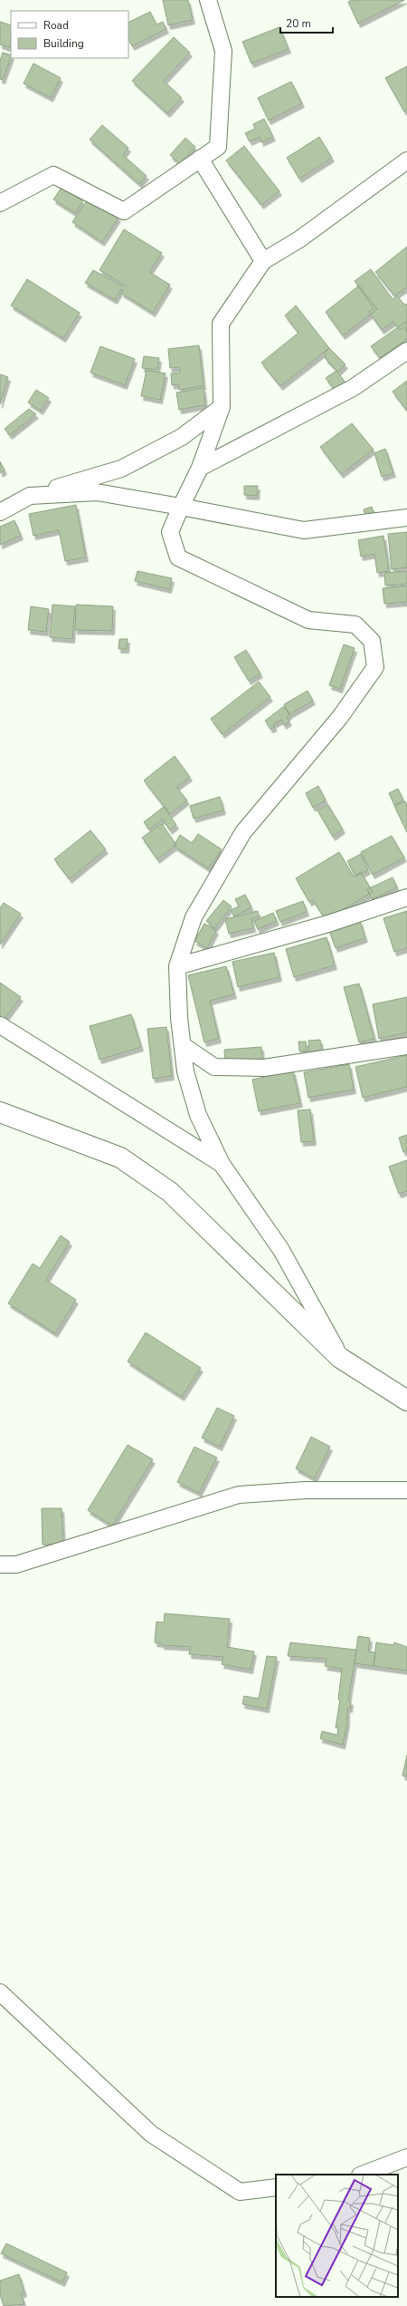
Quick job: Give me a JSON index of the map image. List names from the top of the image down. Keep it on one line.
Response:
{"legend":["Road","Building"],"scale_bar":"20 m"}
